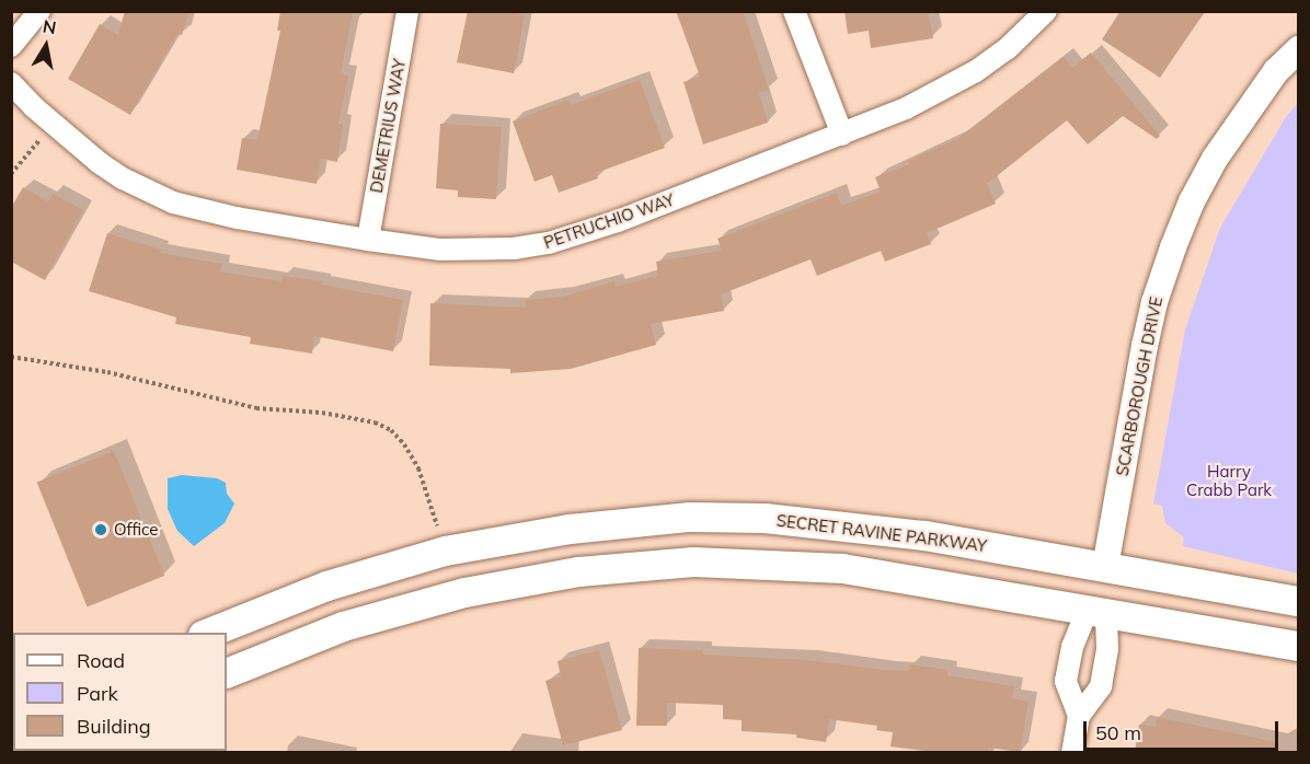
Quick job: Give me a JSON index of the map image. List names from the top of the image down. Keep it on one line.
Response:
{"streets":{"main road":["SECRET RAVINE PARKWAY"],"street":["DEMETRIUS WAY","PETRUCHIO WAY","SCARBOROUGH DRIVE"]},"crossings":[["DEMETRIUS WAY","PETRUCHIO WAY"],["SCARBOROUGH DRIVE","SECRET RAVINE PARKWAY"]],"parks":["Harry Crabb Park"],"places":["Office"],"legend":["Road","Park","Building"],"scale_bar":"50 m","north":"top"}
